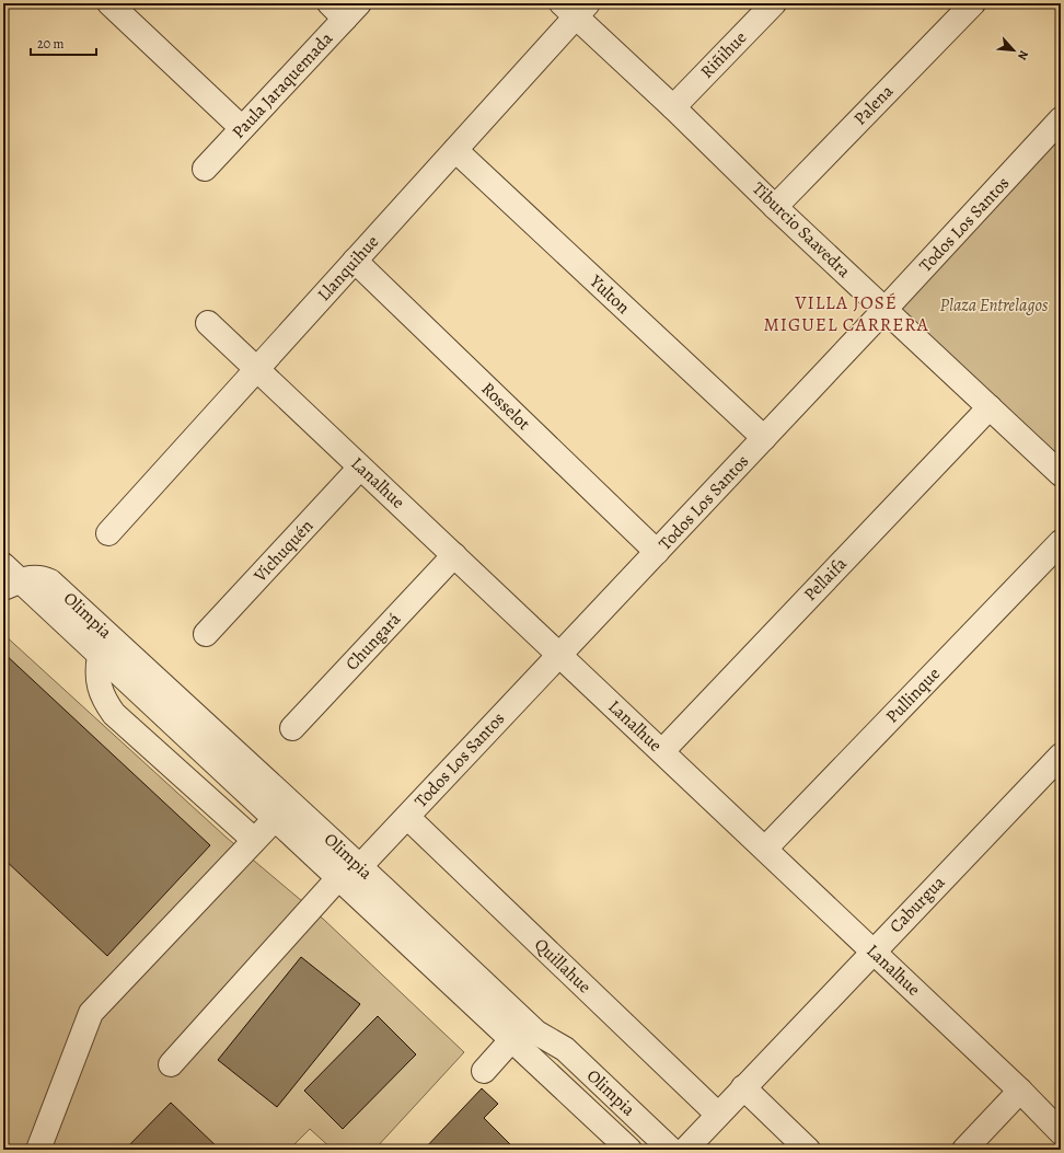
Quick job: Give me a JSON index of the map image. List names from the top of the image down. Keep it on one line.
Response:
{"streets":{"street":["Riñihue","Paula Jaraquemada","Palena","Todos Los Santos","Tiburcio Saavedra","Llanquihue","Yulton","Rosselot","Lanalhue","Vichuquén","Pellaifa","Olimpia","Chungará","Pullinque","Caburgua","Quillahue"]},"crossings":[["Riñihue","Tiburcio Saavedra"],["Palena","Tiburcio Saavedra"],["Todos Los Santos","Tiburcio Saavedra"],["Todos Los Santos","Yulton"],["Todos Los Santos","Rosselot"],["Todos Los Santos","Lanalhue"],["Todos Los Santos","Olimpia"],["Todos Los Santos","Quillahue"],["Tiburcio Saavedra","Llanquihue"],["Tiburcio Saavedra","Pellaifa"],["Llanquihue","Yulton"],["Llanquihue","Rosselot"],["Llanquihue","Lanalhue"],["Lanalhue","Vichuquén"],["Lanalhue","Pellaifa"],["Lanalhue","Chungará"],["Lanalhue","Pullinque"],["Lanalhue","Caburgua"],["Caburgua","Quillahue"]],"districts":["VILLA JOSÉ MIGUEL CARRERA"],"parks":["Plaza Entrelagos"],"scale_bar":"20 m","north":"bottom right"}
